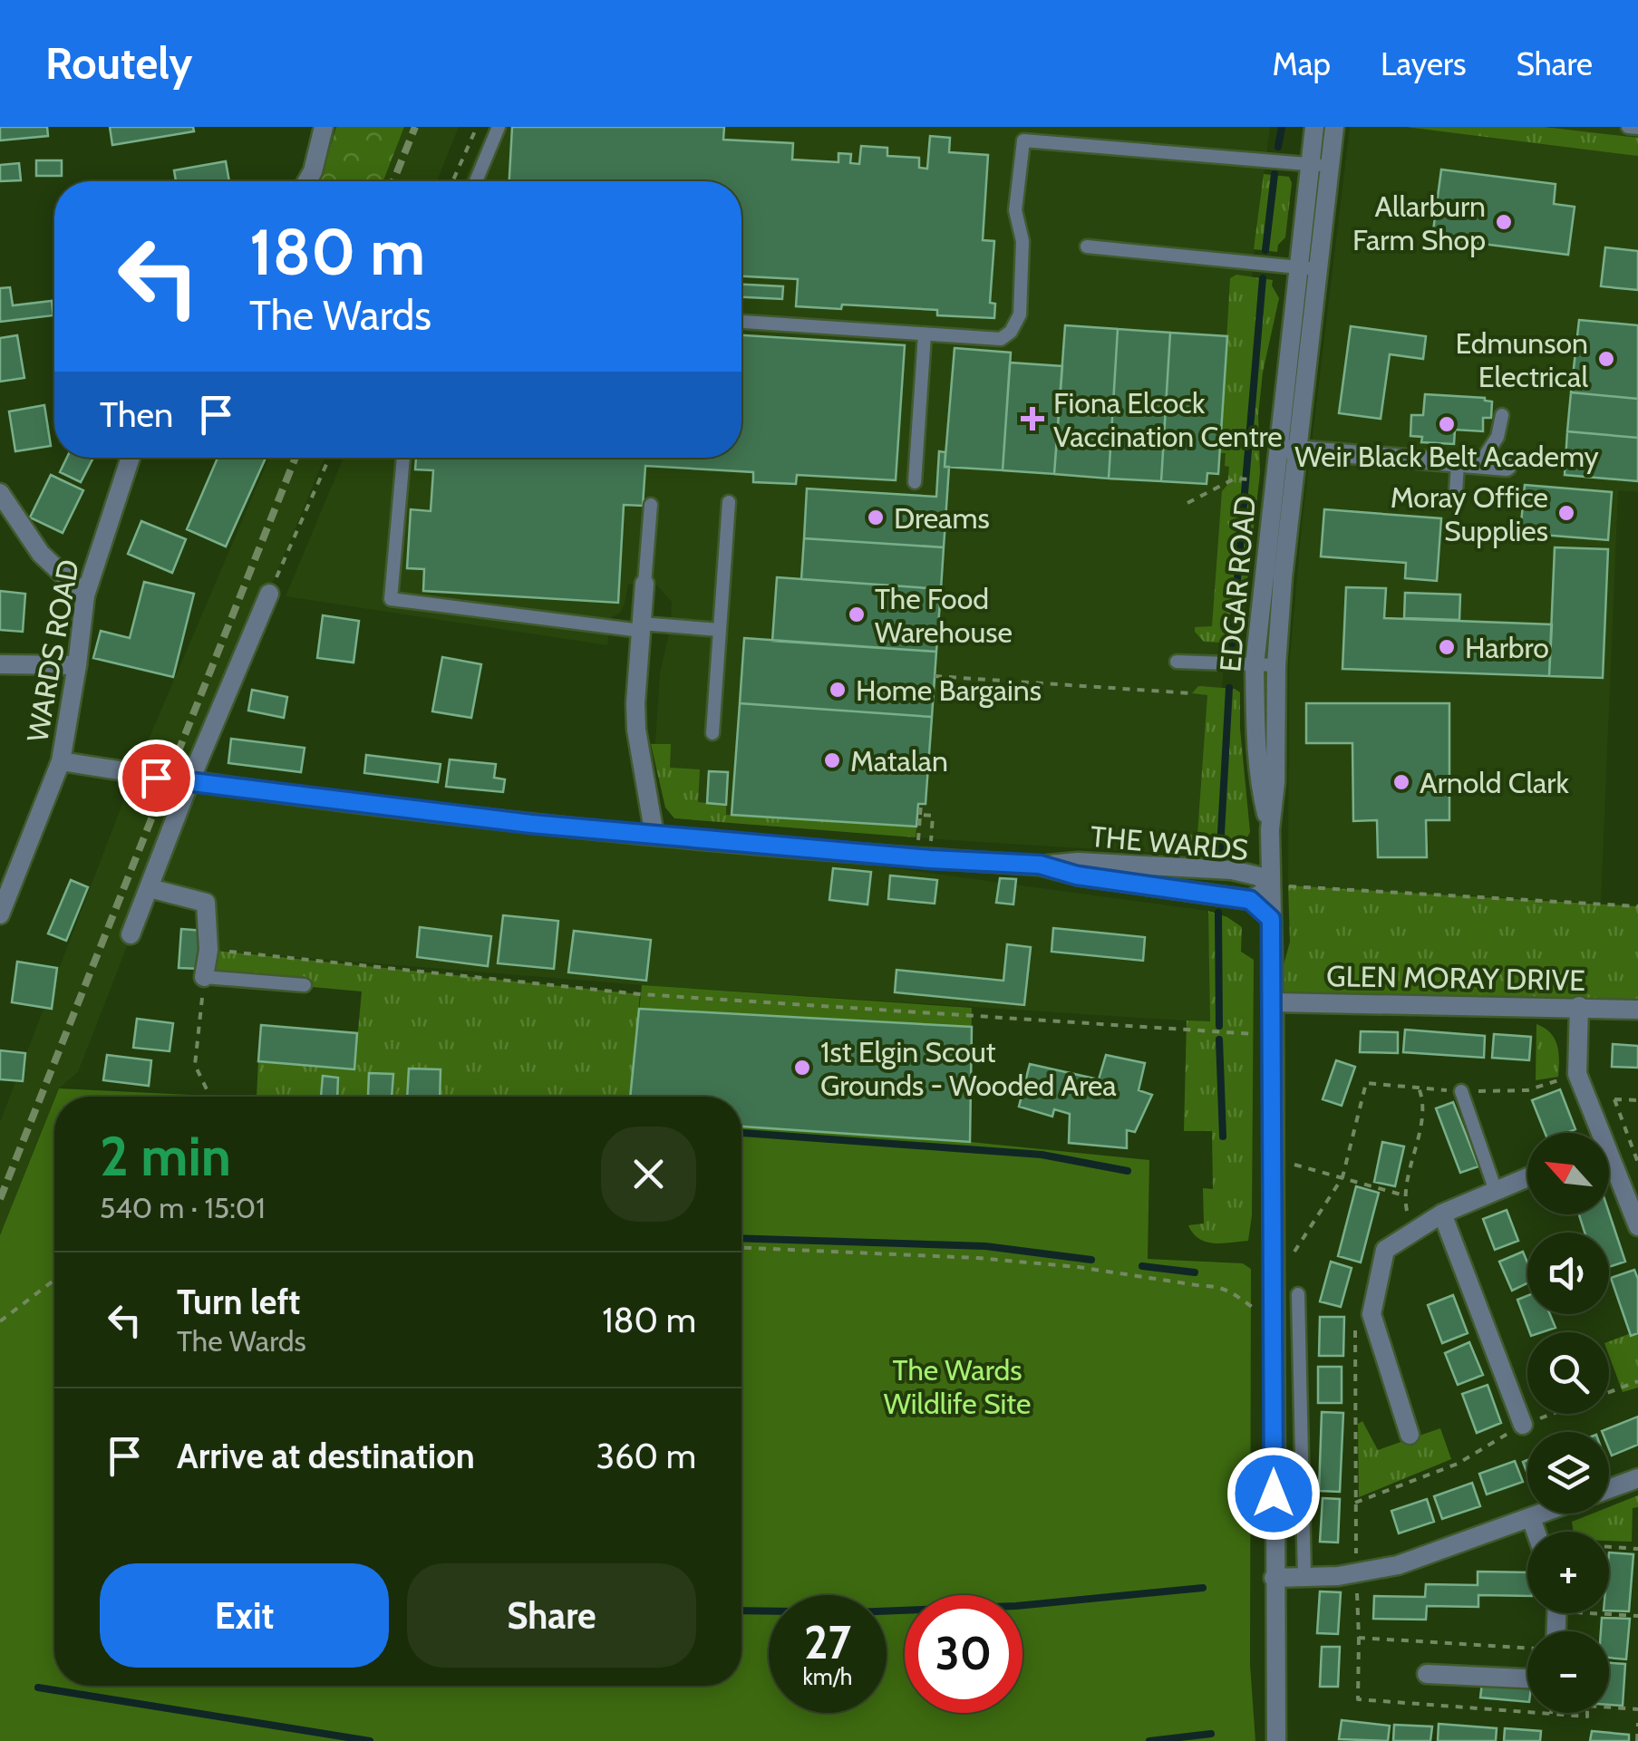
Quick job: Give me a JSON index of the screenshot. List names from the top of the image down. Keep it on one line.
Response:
{"streets":{"street":["EDGAR ROAD","WARDS ROAD","THE WARDS","GLEN MORAY DRIVE"]},"crossings":[["EDGAR ROAD","THE WARDS"],["EDGAR ROAD","GLEN MORAY DRIVE"],["WARDS ROAD","THE WARDS"]],"parks":["The Wards Wildlife Site"],"places":{"other":["Allarburn Farm Shop","Edmunson Electrical","Weir Black Belt Academy","Moray Office Supplies","Dreams","The Food Warehouse","Harbro","Home Bargains","Matalan","Arnold Clark","1st Elgin Scout Grounds - Wooded Area"],"health":["Fiona Elcock Vaccination Centre"]},"north":"top left","page":{"header":"Routely","nav":["Map","Layers","Share"],"turn":["180 m","The Wards"],"then":"Then","heading":["2 min","540 m · 15:01"],"map_buttons":["+","−"],"list":[{"name":"Turn left","note":"The Wards","value":"180 m"},{"name":"Arrive at destination","value":"360 m"}],"buttons":["Exit","Share"],"speed":"27 km/h","limit":"30"}}
